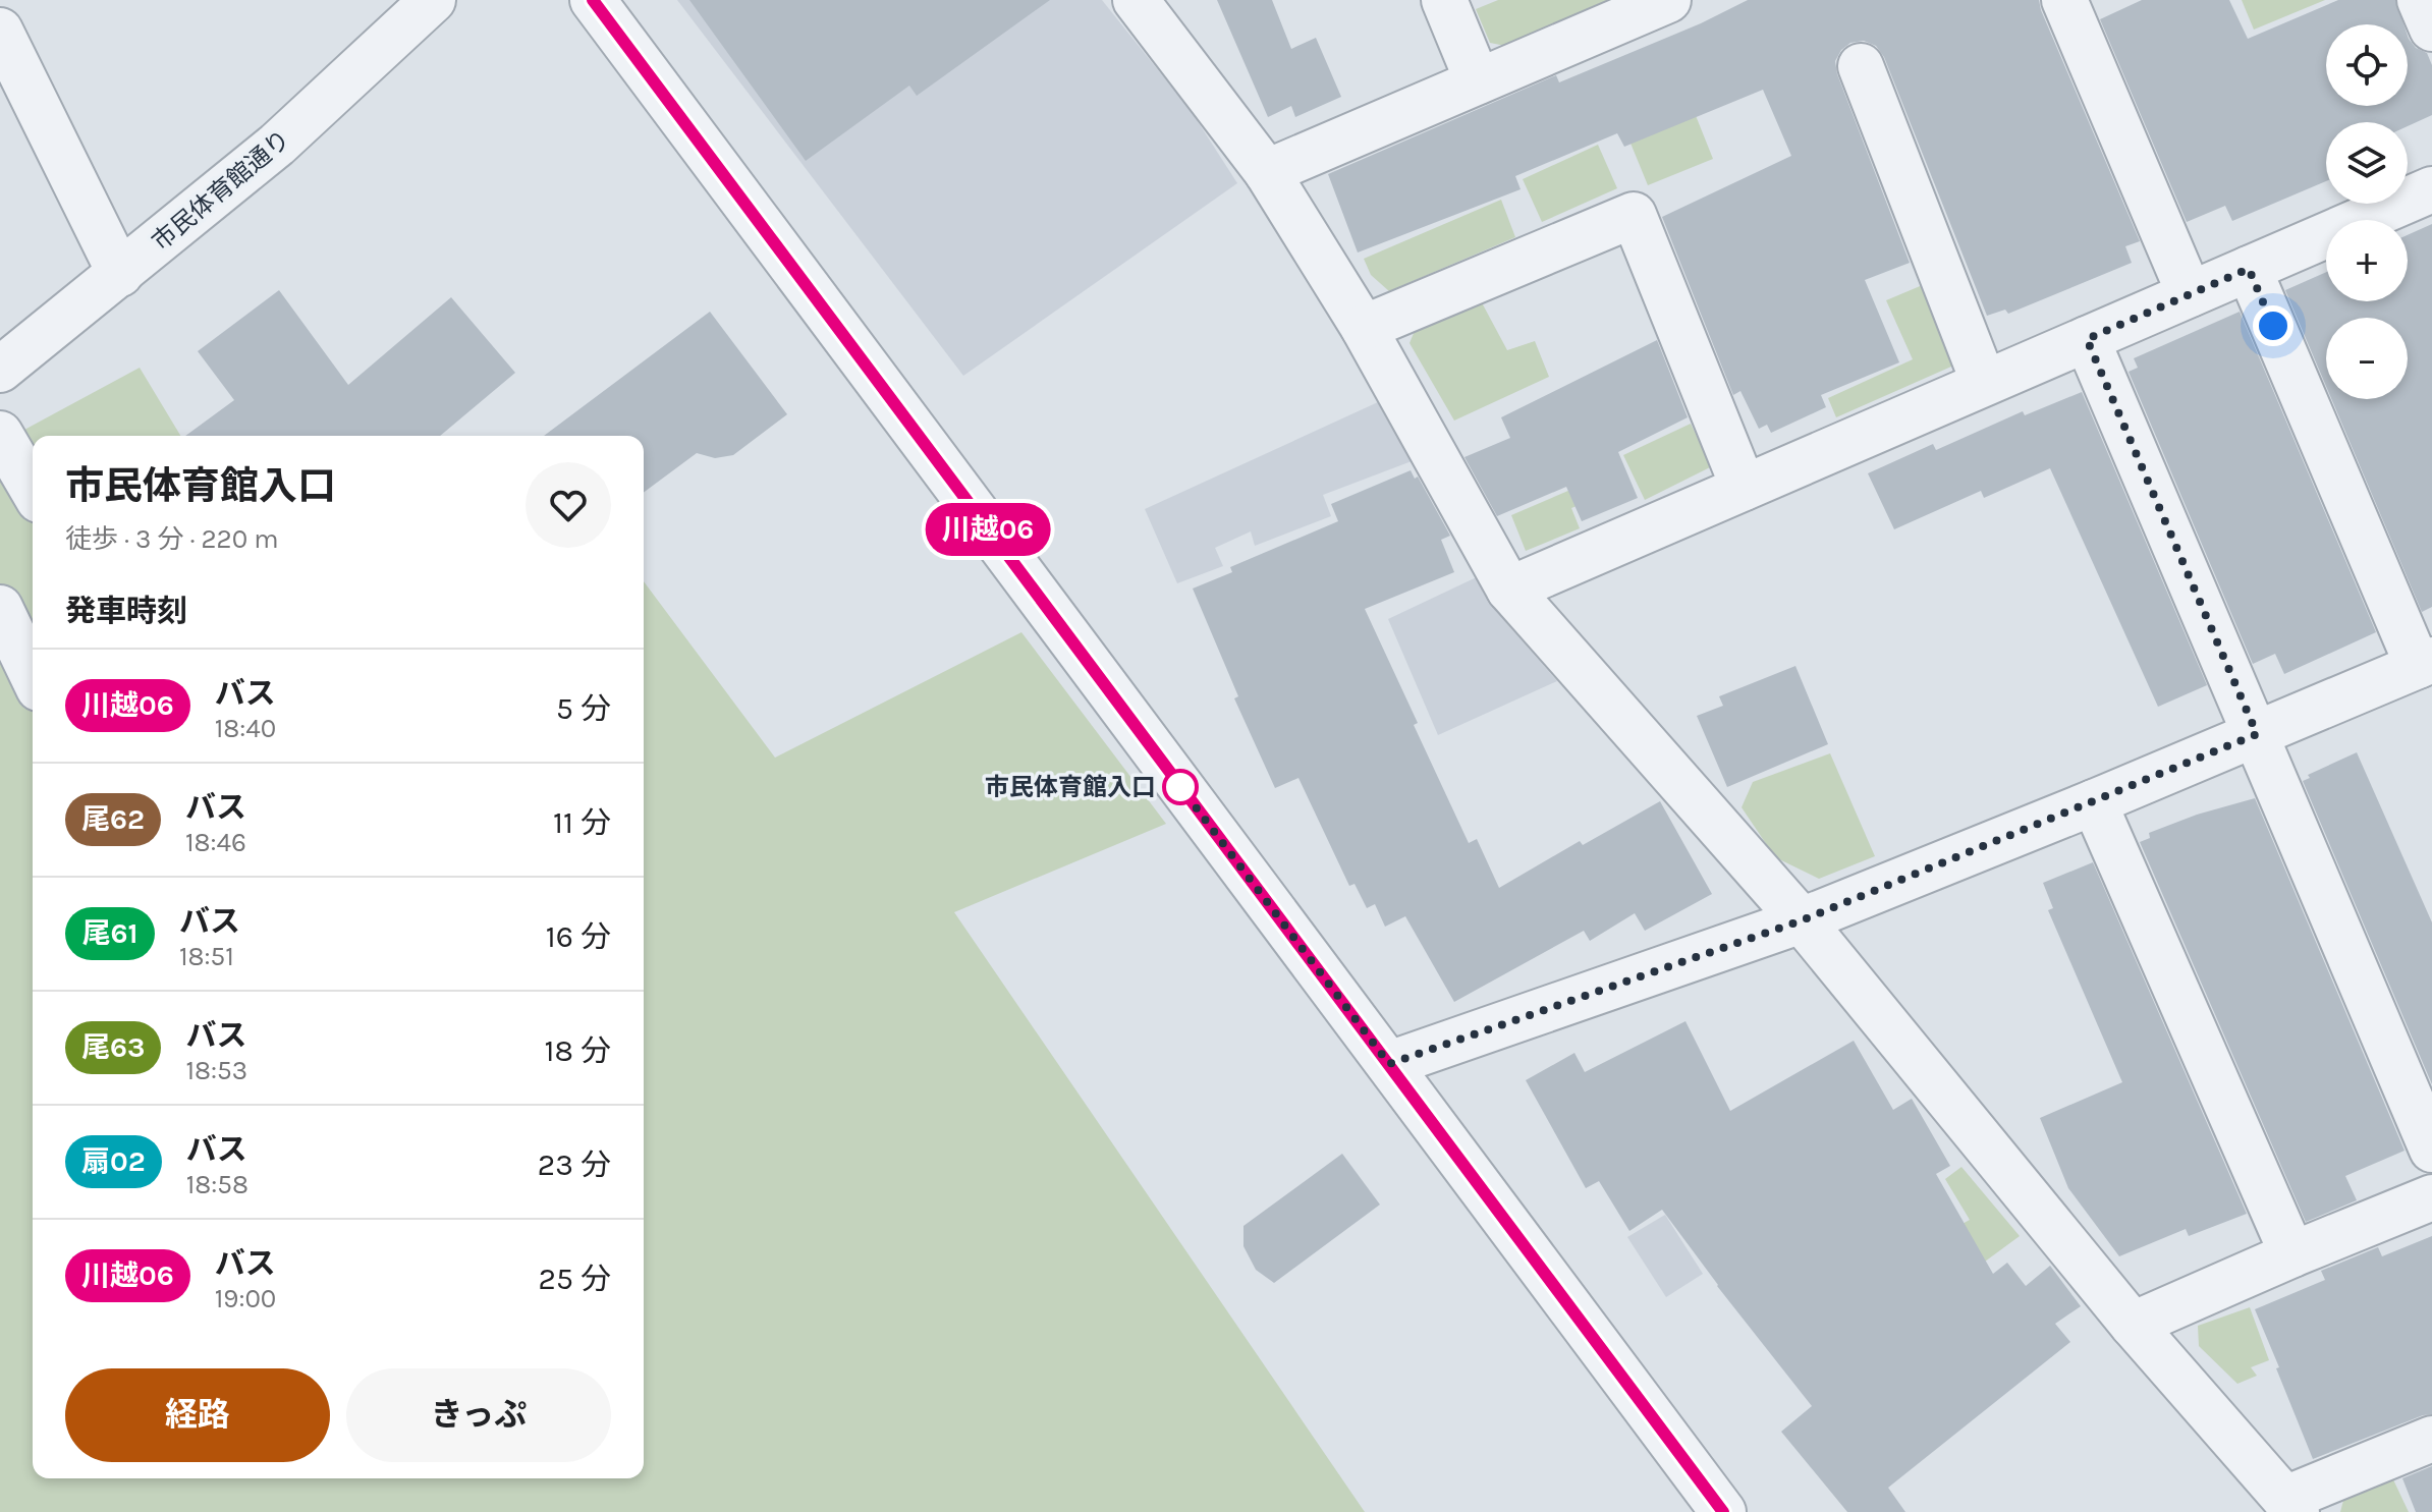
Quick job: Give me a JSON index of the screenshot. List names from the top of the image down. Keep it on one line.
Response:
{"streets":{"street":["市民体育館通り"]},"places":["市民体育館入口"],"lines":["bus line 川越06"],"page":{"on_map":"川越06","map_buttons":["+","−"],"heading":[["市民体育館入口","徒歩 · 3 分 · 220 m"],"発車時刻"],"list":[{"mark":"川越06","name":"バス","note":"18:40","value":"5 分"},{"mark":"尾62","name":"バス","note":"18:46","value":"11 分"},{"mark":"尾61","name":"バス","note":"18:51","value":"16 分"},{"mark":"尾63","name":"バス","note":"18:53","value":"18 分"},{"mark":"扇02","name":"バス","note":"18:58","value":"23 分"},{"mark":"川越06","name":"バス","note":"19:00","value":"25 分"}],"buttons":["経路","きっぷ"]}}
